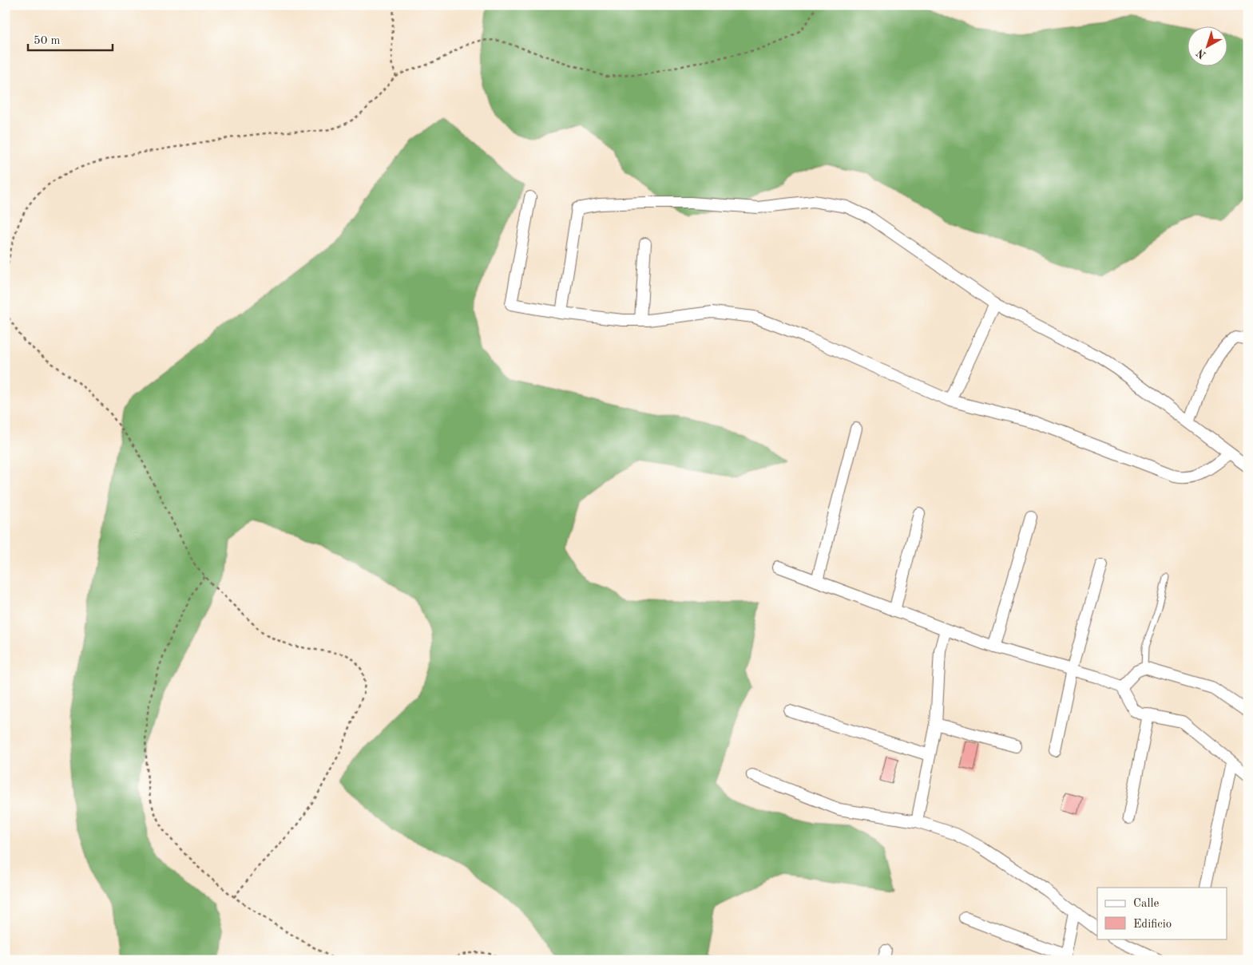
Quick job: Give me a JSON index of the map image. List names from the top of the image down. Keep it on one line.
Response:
{"legend":["Calle","Edificio"],"scale_bar":"50 m","north":"bottom left"}
